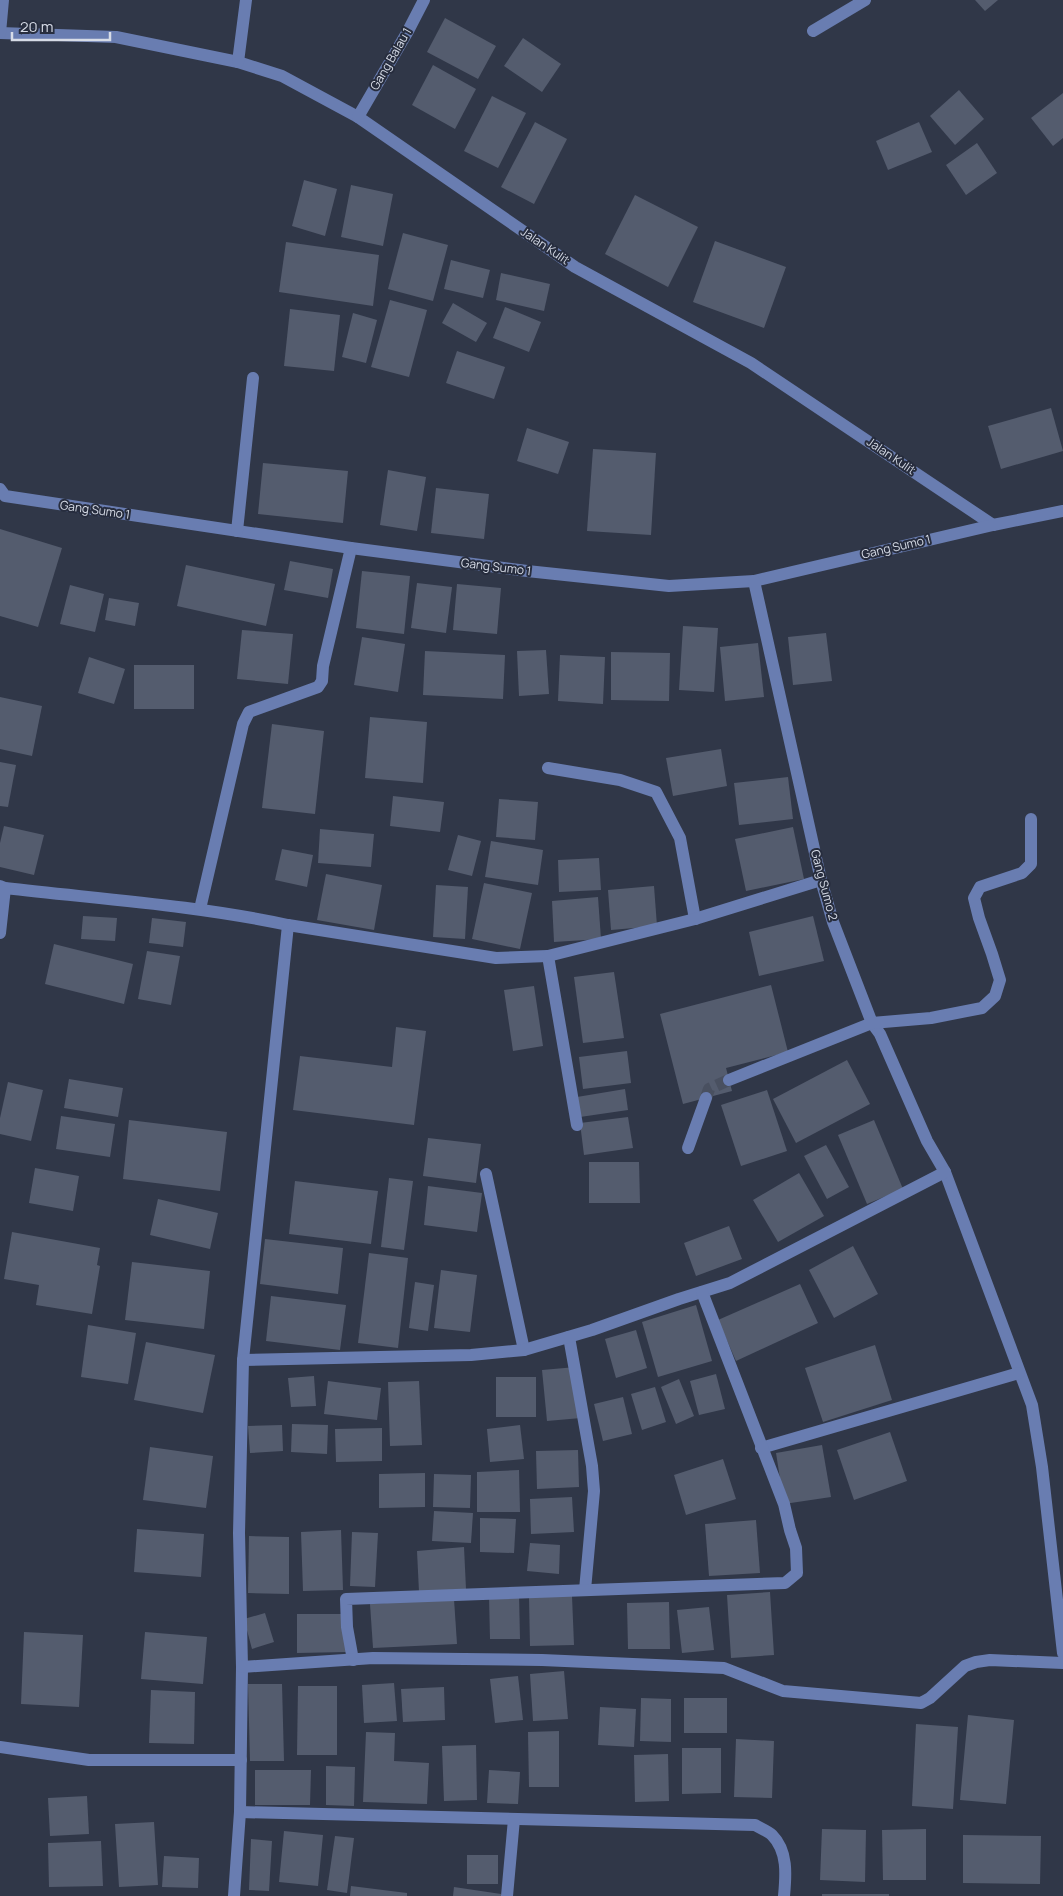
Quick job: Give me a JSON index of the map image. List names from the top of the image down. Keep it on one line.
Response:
{"streets":{"street":["Gang Balau 1","Jalan Kulit","Gang Sumo 1","Gang Sumo 2"]},"crossings":[["Gang Balau 1","Jalan Kulit"],["Jalan Kulit","Gang Sumo 1"],["Gang Sumo 1","Gang Sumo 2"]],"scale_bar":"20 m"}
